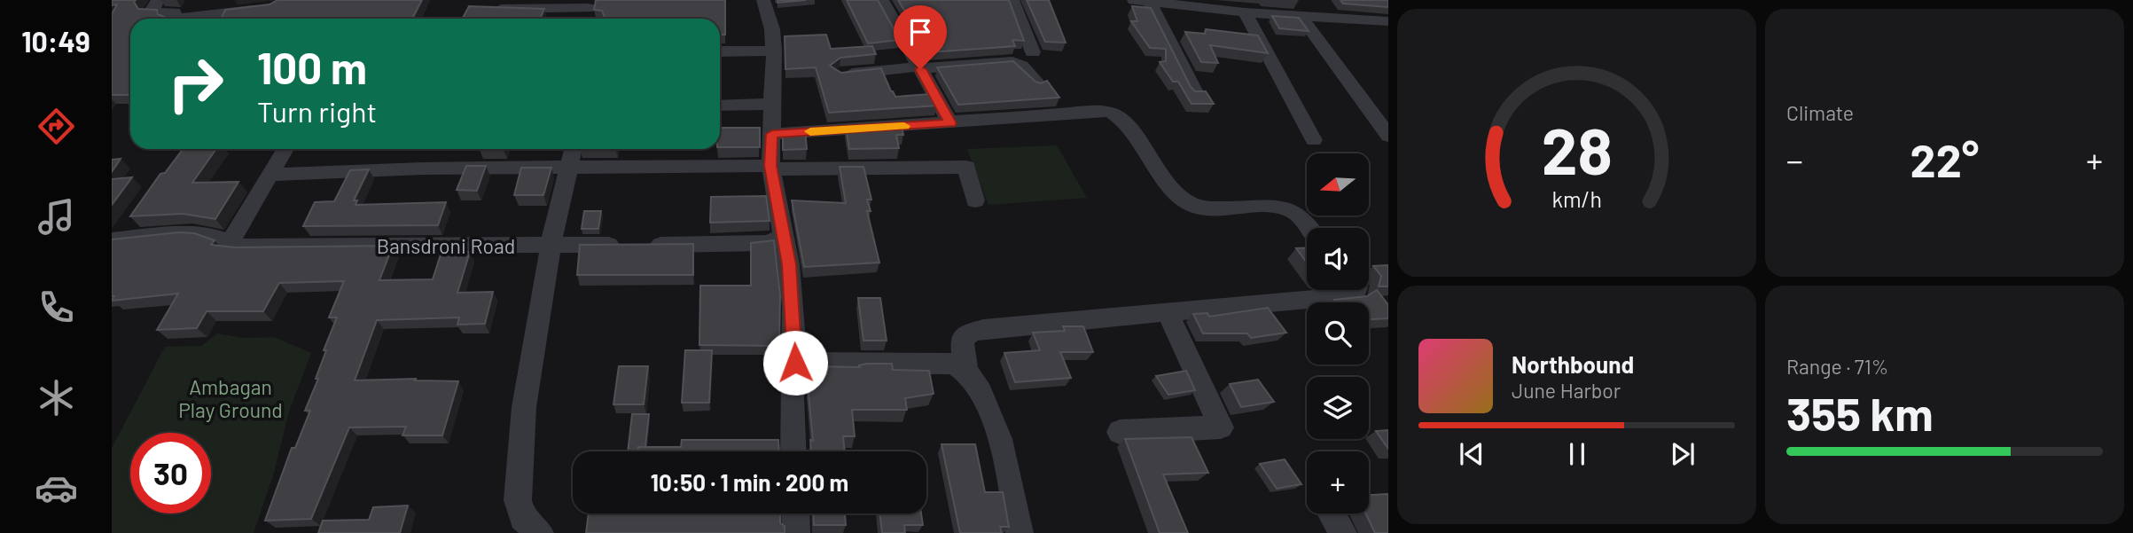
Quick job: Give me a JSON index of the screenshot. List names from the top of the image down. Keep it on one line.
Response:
{"streets":{"street":["Bansdroni Road"]},"parks":["Ambagan Play Ground"],"north":"left","page":{"tabs":"10:49","tile":["Climate",["Range · 71%","355 km"]],"turn":["100 m","Turn right"],"heat":["−","22°","+"],"map_buttons":"+","song":["Northbound","June Harbor"],"limit":"30","trip":"10:50 · 1 min · 200 m","gauge":["28","km/h"]}}
